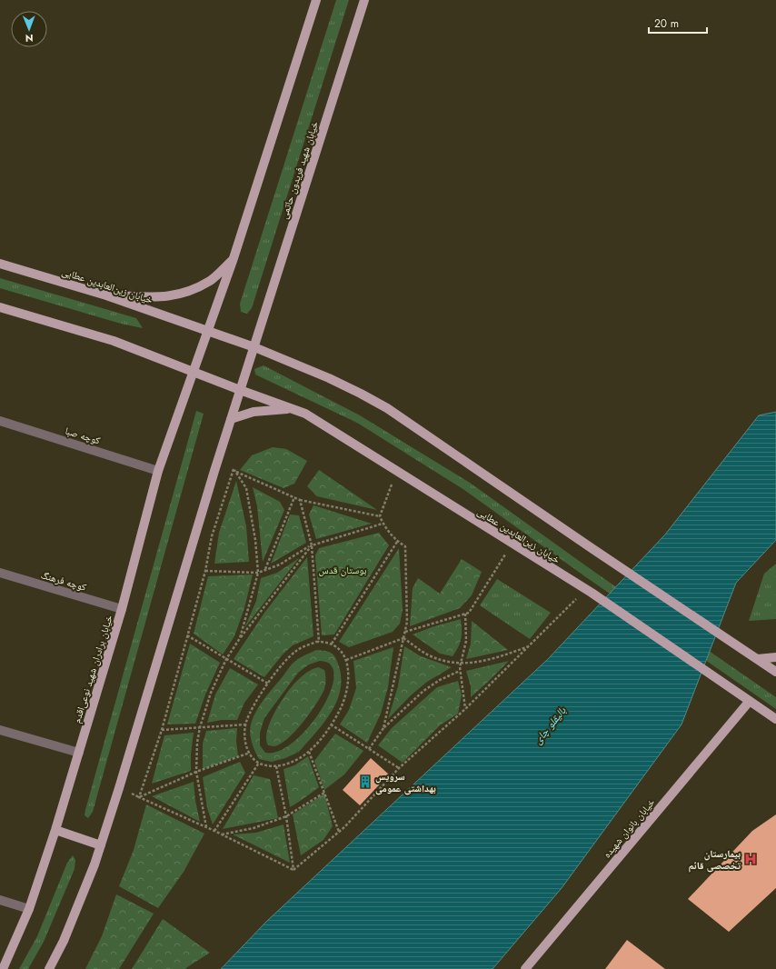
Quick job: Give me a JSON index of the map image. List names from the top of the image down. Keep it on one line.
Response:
{"streets":{"main road":["خیابان شهید فریدون حاتمی","خیابان زین‌العابدین عطایی","خیابان برادران شهید نوعی‌اقدم","خیابان بانوان شهیده"],"street":["کوچه صبا","کوچه فرهنگ"]},"crossings":[["خیابان شهید فریدون حاتمی","خیابان زین‌العابدین عطایی"],["خیابان زین‌العابدین عطایی","خیابان برادران شهید نوعی‌اقدم"],["خیابان زین‌العابدین عطایی","خیابان بانوان شهیده"],["کوچه صبا","خیابان برادران شهید نوعی‌اقدم"],["کوچه فرهنگ","خیابان برادران شهید نوعی‌اقدم"]],"water":["بالیقلو چای"],"parks":["بوستان قدس"],"places":{"building":["سرویس بهداشتی عمومی"],"hospital":["بیمارستان تخصصی قائم"]},"scale_bar":"20 m","north":"bottom"}
